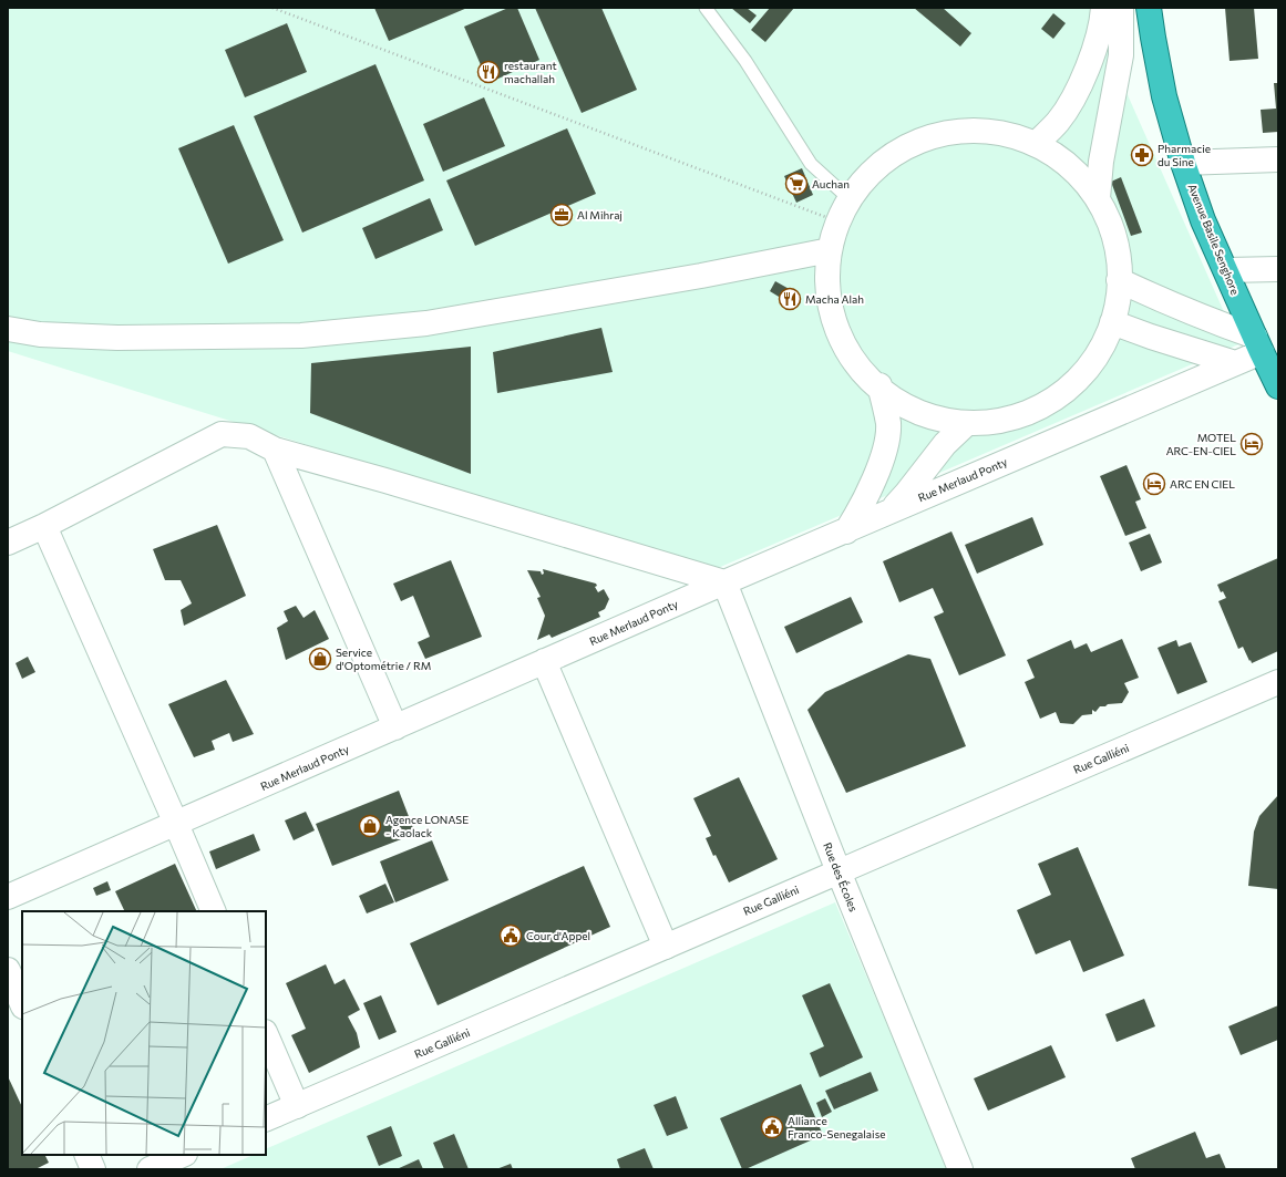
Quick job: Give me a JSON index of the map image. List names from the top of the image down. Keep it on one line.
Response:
{"streets":{"highway":["Avenue Basile Senghore"],"street":["Rue Merlaud Ponty","Rue Galliéni","Rue des Écoles"]},"crossings":[["Avenue Basile Senghore","Rue Merlaud Ponty"],["Rue Merlaud Ponty","Rue des Écoles"],["Rue Galliéni","Rue des Écoles"]],"places":{"restaurant":["restaurant machallah","Macha Alah"],"pharmacy":["Pharmacie du Sine"],"supermarket":["Auchan"],"office":["Al Mihraj"],"hotel":["MOTEL ARC-EN-CIEL","ARC EN CIEL"],"shop":["Service d'Optométrie / RM","Agence LONASE - Kaolack"],"public building":["Cour d'Appel","Alliance Franco-Senegalaise"]}}
